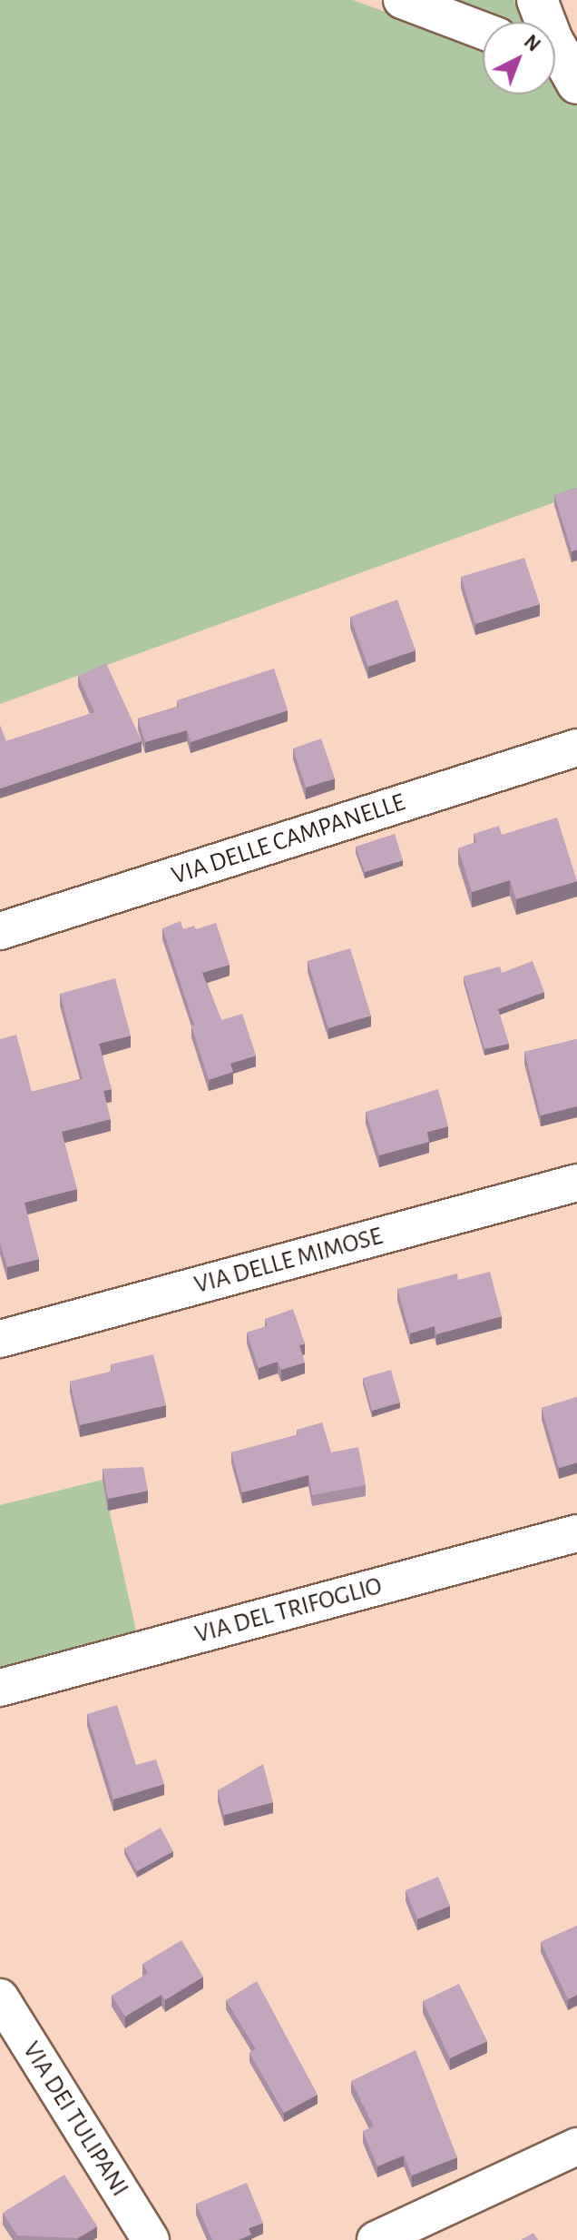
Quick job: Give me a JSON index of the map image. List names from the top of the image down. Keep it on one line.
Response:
{"streets":{"street":["VIA DELLE CAMPANELLE","VIA DELLE MIMOSE","VIA DEL TRIFOGLIO","VIA DEI TULIPANI"]},"north":"top right"}
